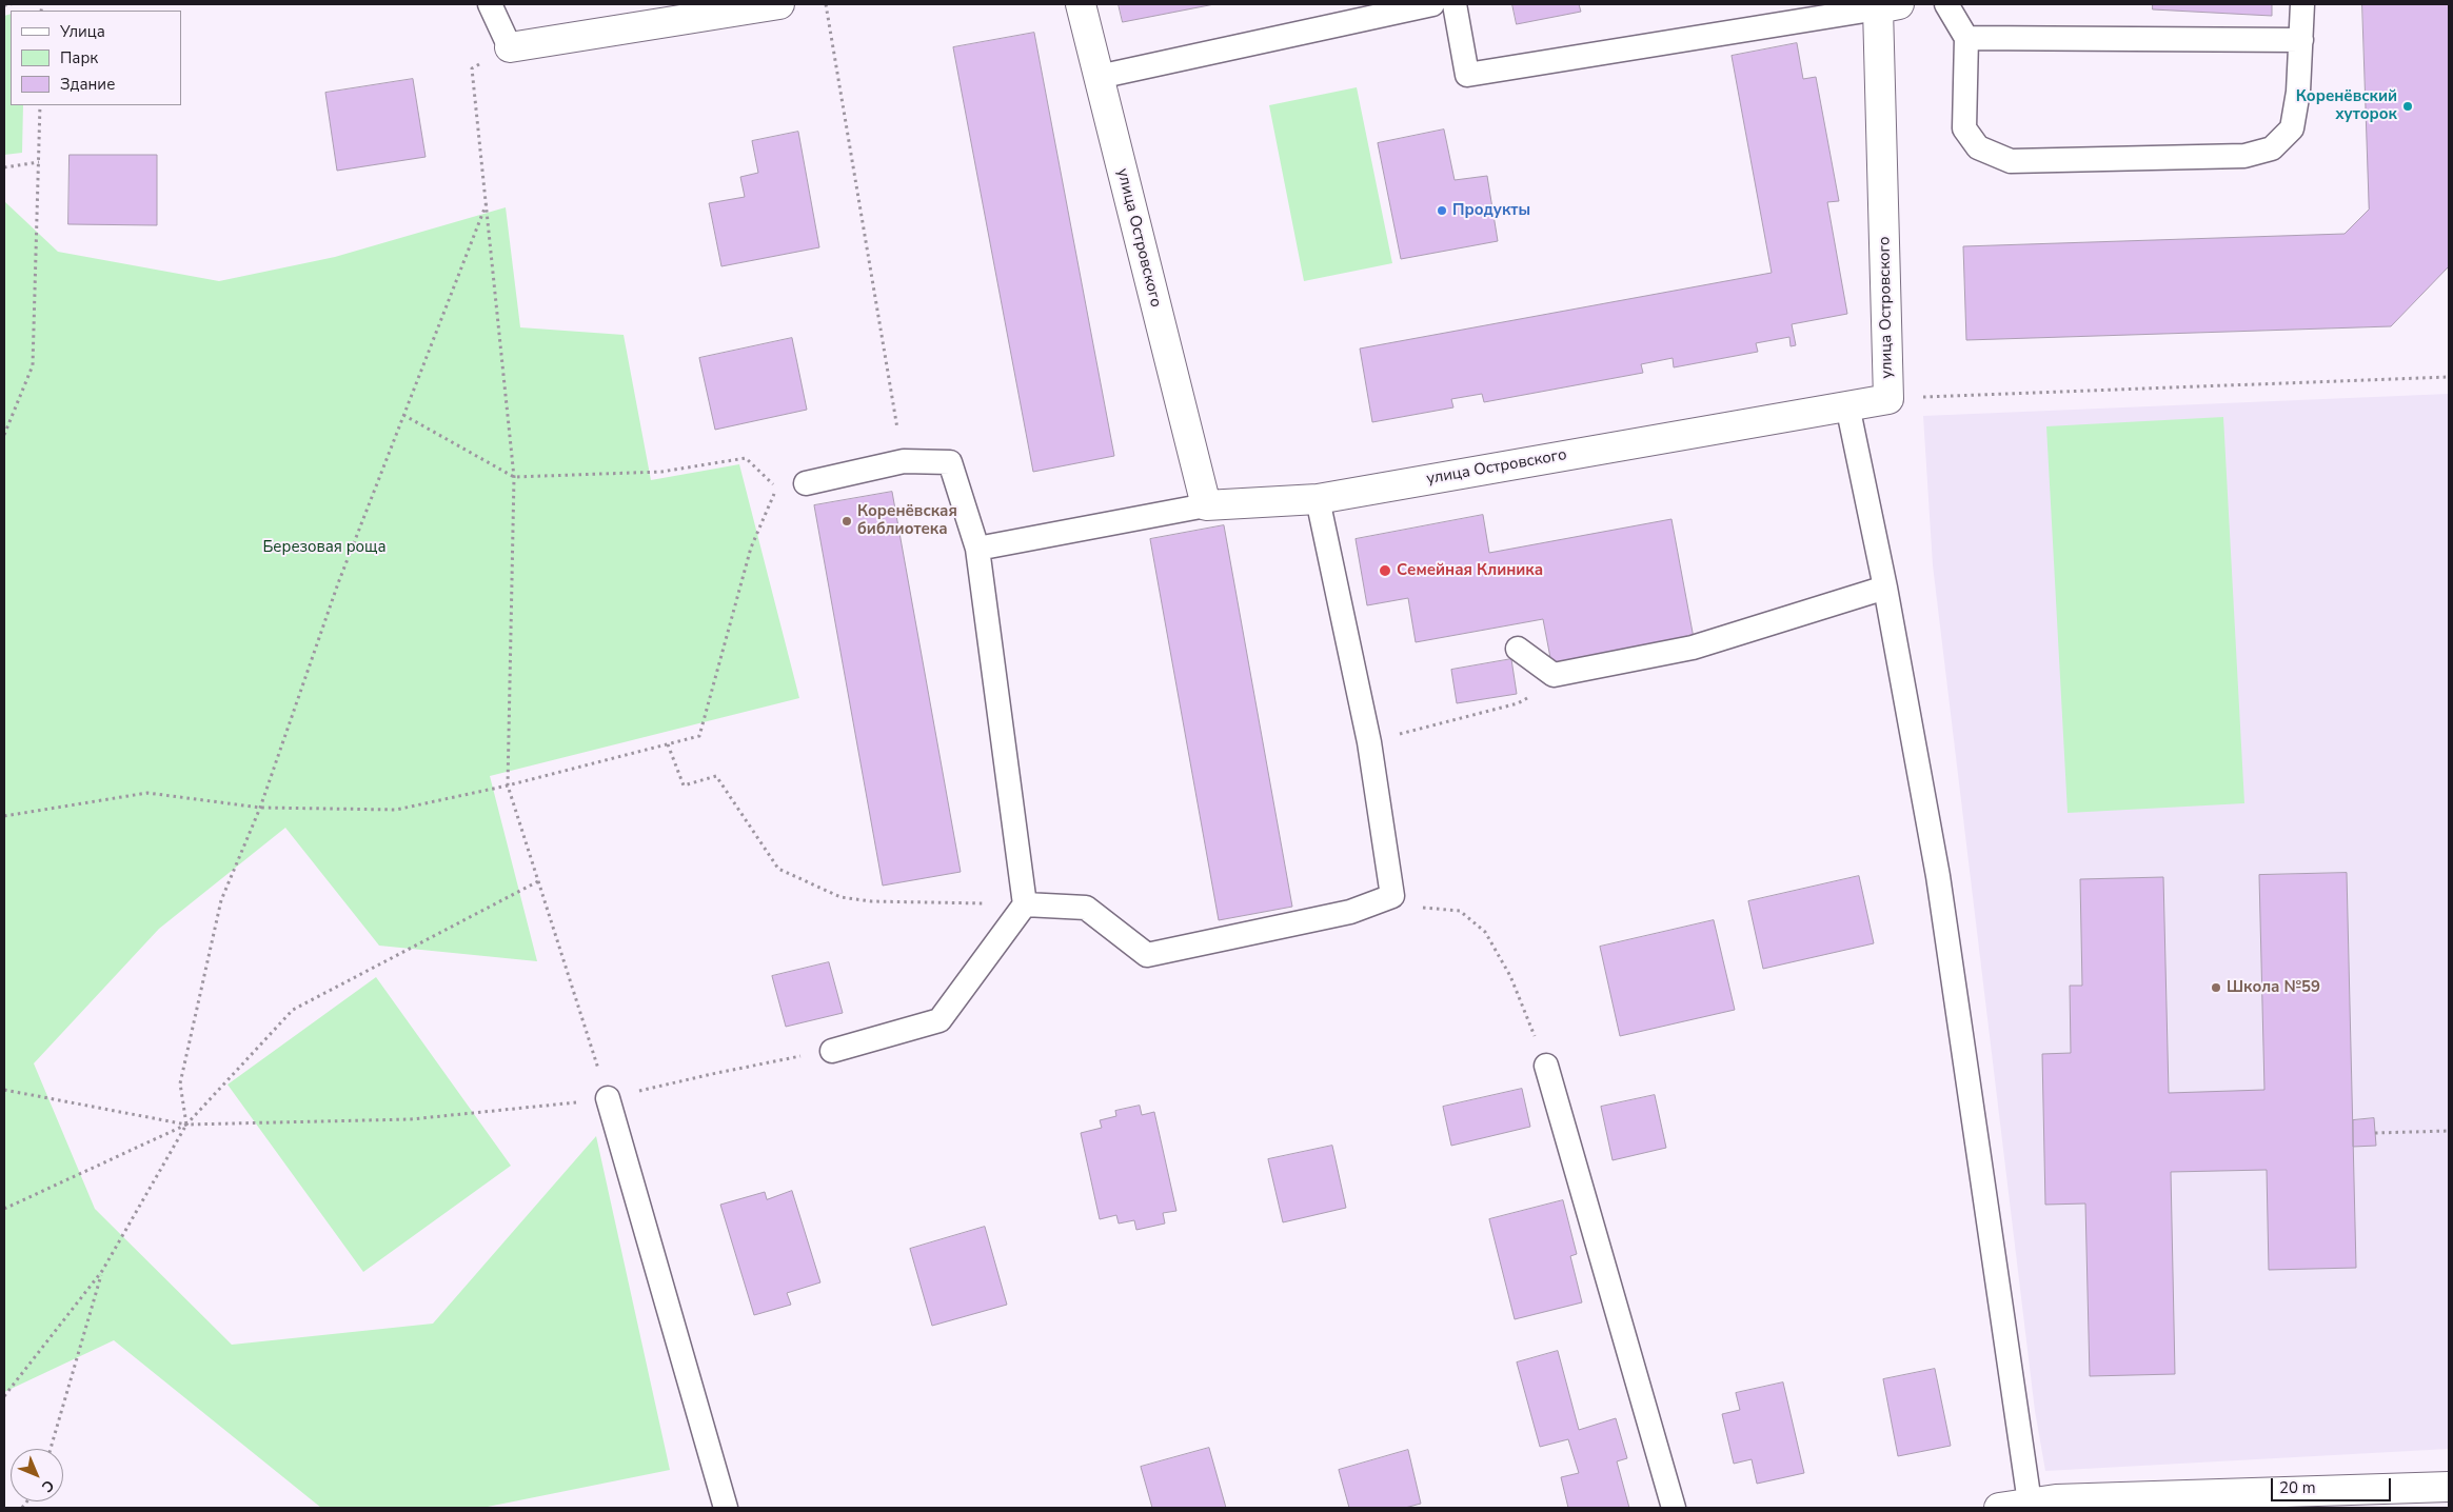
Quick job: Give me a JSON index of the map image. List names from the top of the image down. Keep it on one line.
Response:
{"streets":{"street":["улица Островского"]},"parks":["Березовая роща"],"places":["Коренёвский хуторок","Продукты","Коренёвская библиотека","Семейная Клиника","Школа №59"],"legend":["Улица","Парк","Здание"],"scale_bar":"20 m","north":"bottom right"}
